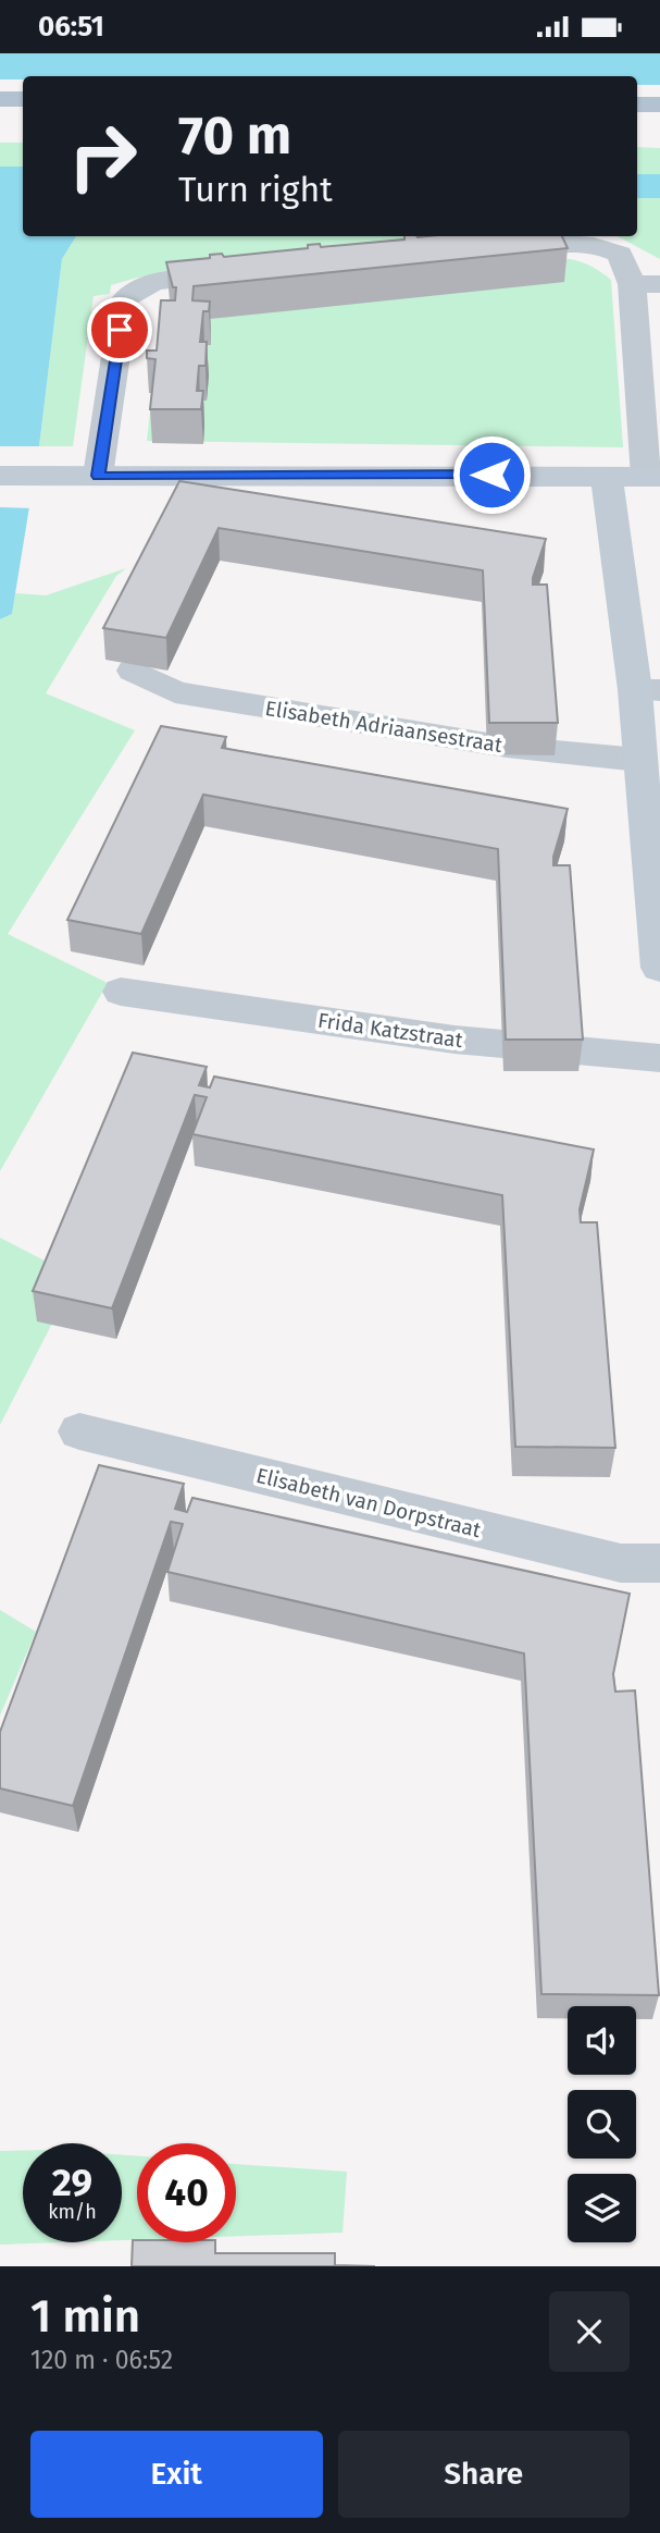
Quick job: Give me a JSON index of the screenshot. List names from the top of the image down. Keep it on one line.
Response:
{"streets":{"street":["Elisabeth Adriaansestraat","Frida Katzstraat","Elisabeth van Dorpstraat"]},"page":{"status":"06:51","turn":["70 m","Turn right"],"speed":"29 km/h","limit":"40","heading":["1 min","120 m · 06:52"],"buttons":["Exit","Share"]}}
